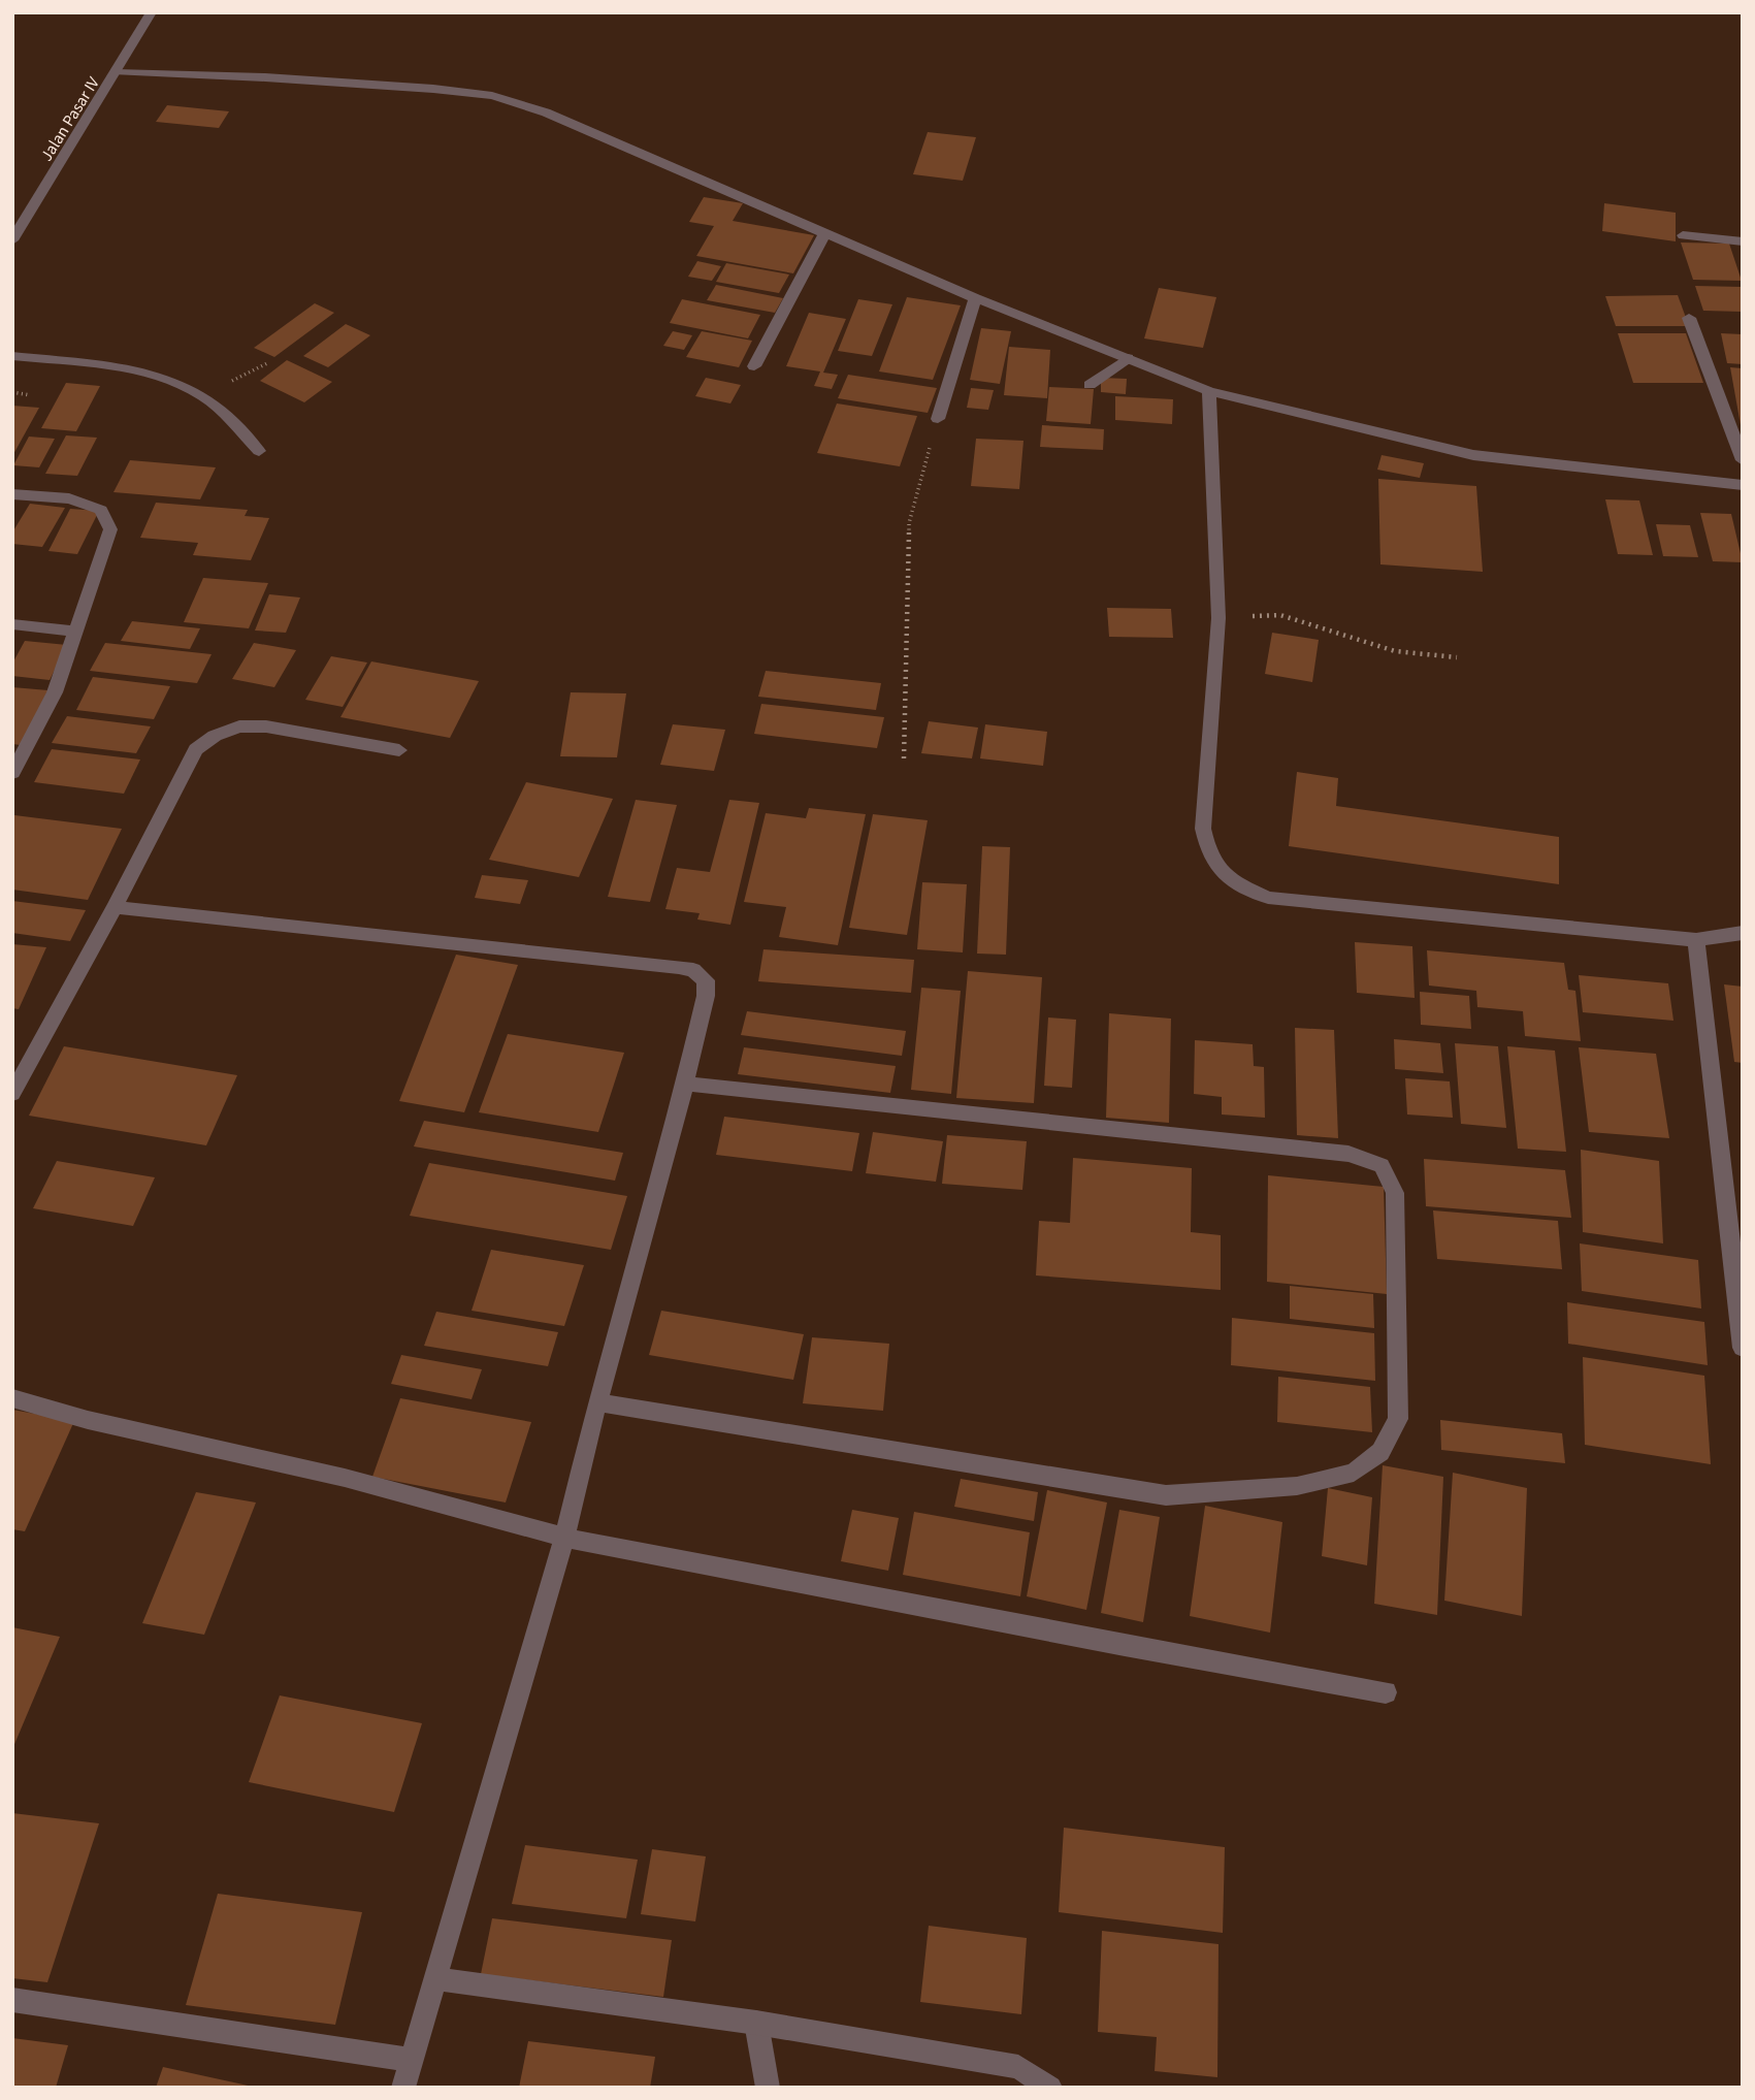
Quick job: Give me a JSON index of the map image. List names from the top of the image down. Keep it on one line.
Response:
{"streets":{"street":["Jalan Pasar IV"]}}
